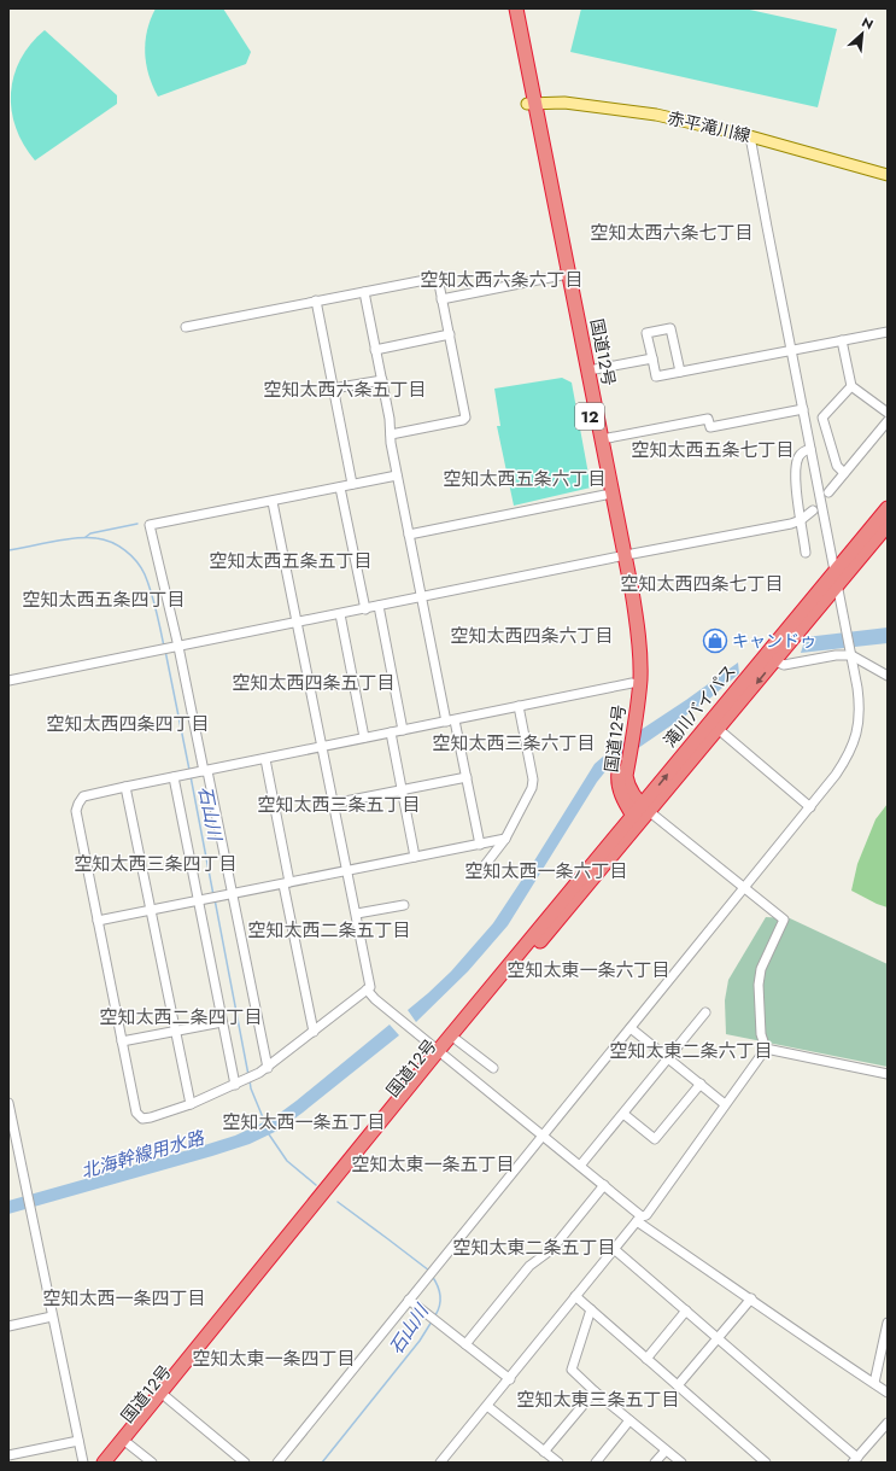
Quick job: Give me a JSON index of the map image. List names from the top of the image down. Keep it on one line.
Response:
{"streets":{"highway":["国道12号","12","滝川バイパス"],"main road":["赤平滝川線"]},"crossings":[["赤平滝川線","国道12号"],["国道12号","滝川バイパス"]],"districts":["空知太西六条七丁目","空知太西六条六丁目","空知太西六条五丁目","空知太西五条七丁目","空知太西五条六丁目","空知太西五条五丁目","空知太西四条七丁目","空知太西五条四丁目","空知太西四条六丁目","空知太西四条五丁目","空知太西四条四丁目","空知太西三条六丁目","空知太西三条五丁目","空知太西三条四丁目","空知太西一条六丁目","空知太西二条五丁目","空知太東一条六丁目","空知太西二条四丁目","空知太東二条六丁目","空知太西一条五丁目","空知太東一条五丁目","空知太東二条五丁目","空知太西一条四丁目","空知太東一条四丁目","空知太東三条五丁目"],"water":["石山川","北海幹線用水路"],"places":{"shop":["キャンドゥ"]},"north":"top right"}
